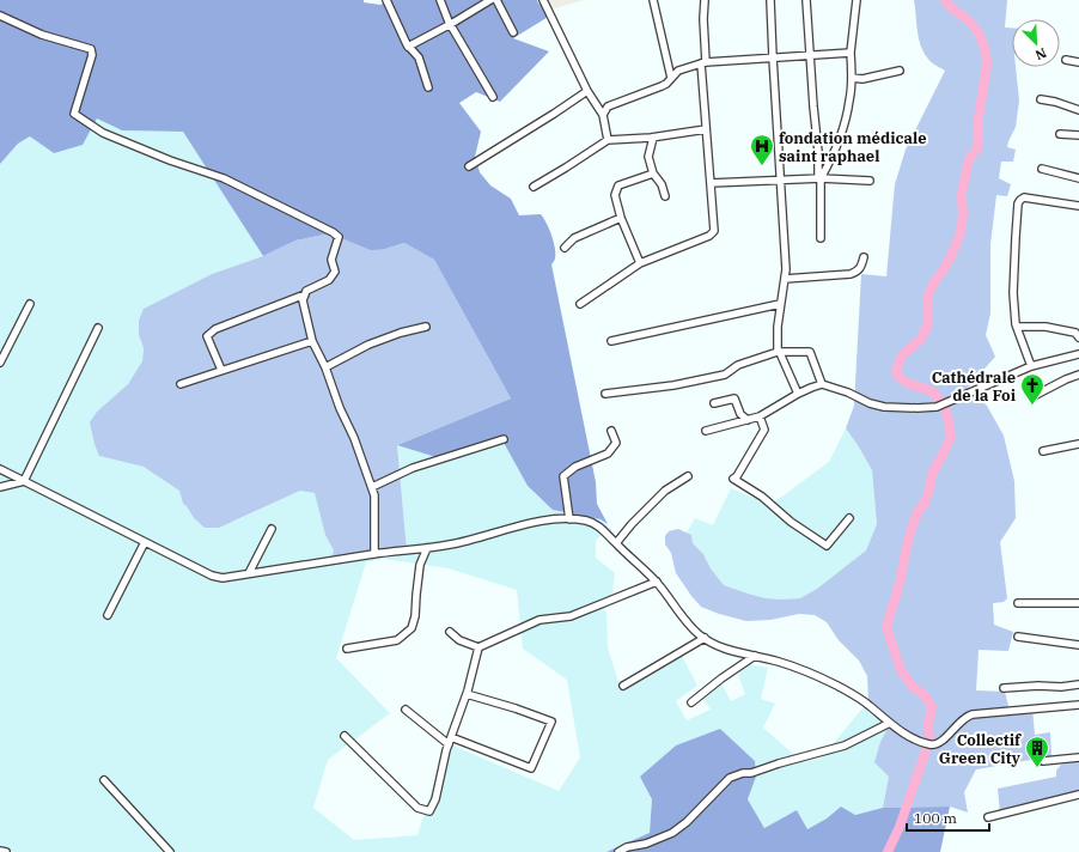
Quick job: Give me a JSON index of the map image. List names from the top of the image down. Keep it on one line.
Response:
{"places":{"hospital":["fondation médicale saint raphael"],"church":["Cathédrale de la Foi"],"building":["Collectif Green City"]},"scale_bar":"100 m","north":"bottom right"}
